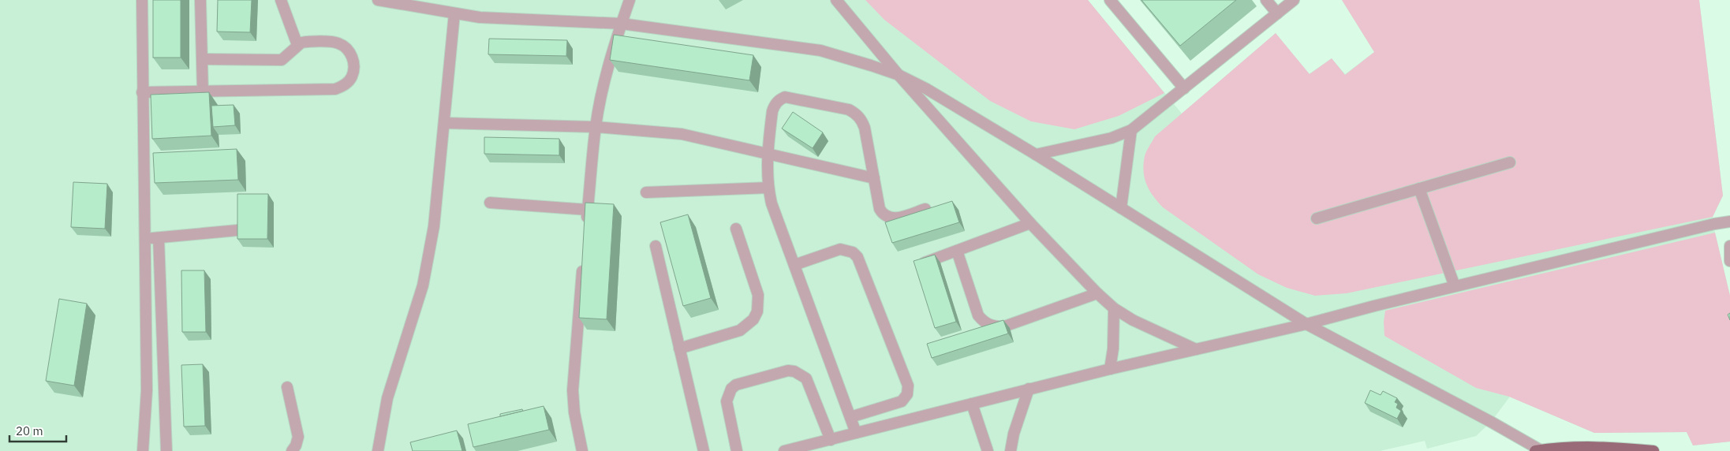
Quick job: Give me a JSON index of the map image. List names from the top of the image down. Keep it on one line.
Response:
{"scale_bar":"20 m"}
